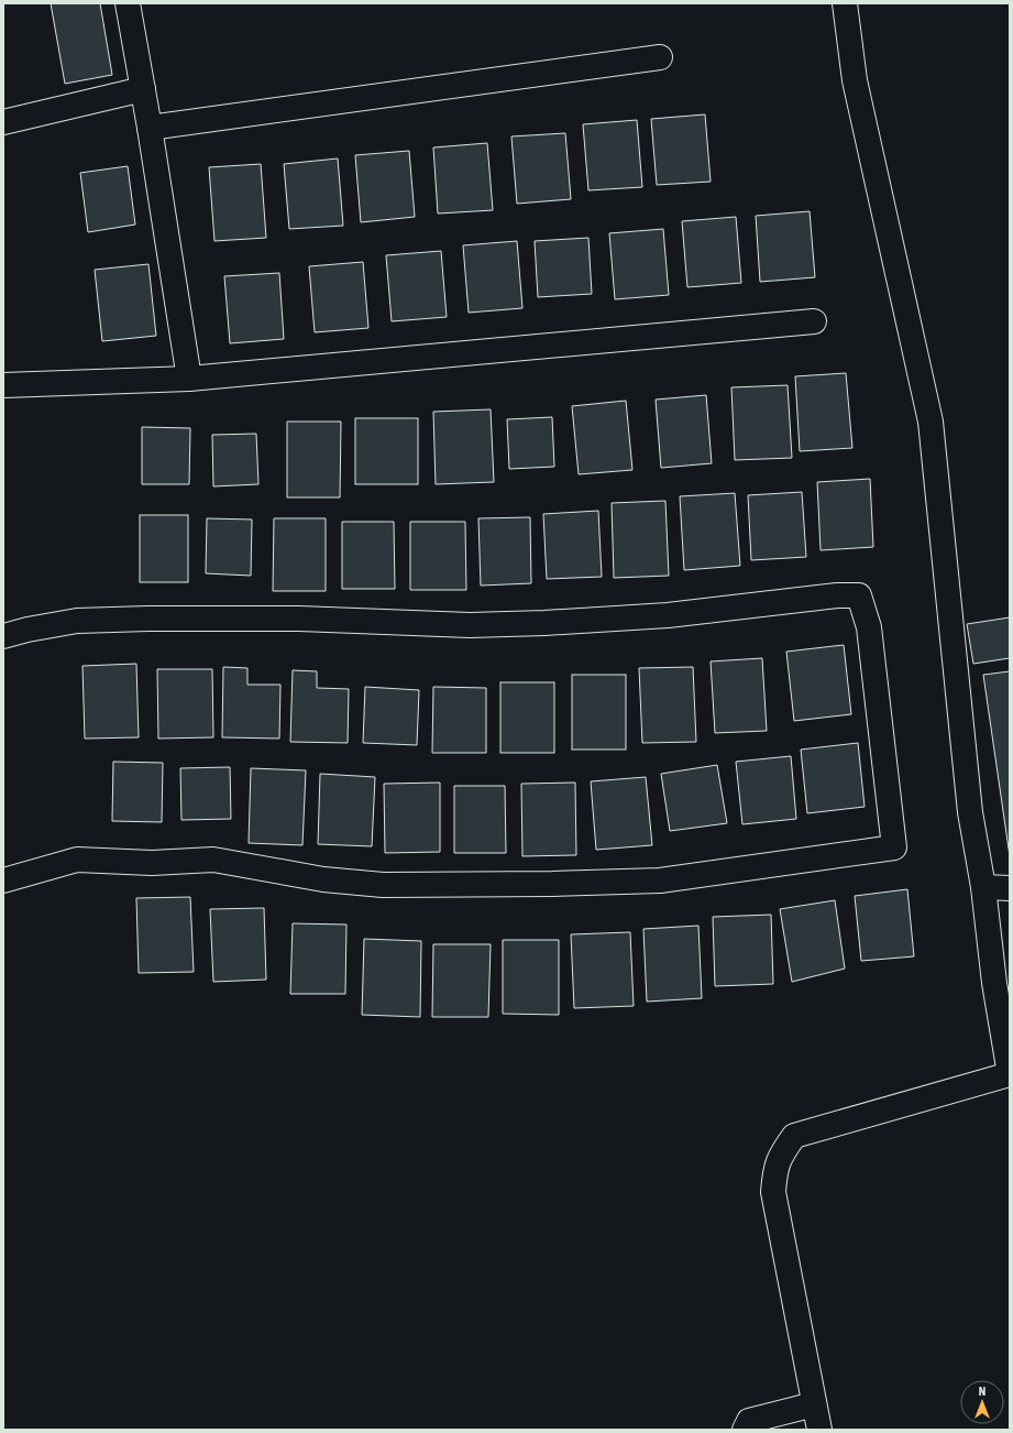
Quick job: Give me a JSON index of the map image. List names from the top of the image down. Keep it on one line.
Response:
{"north":"top"}
